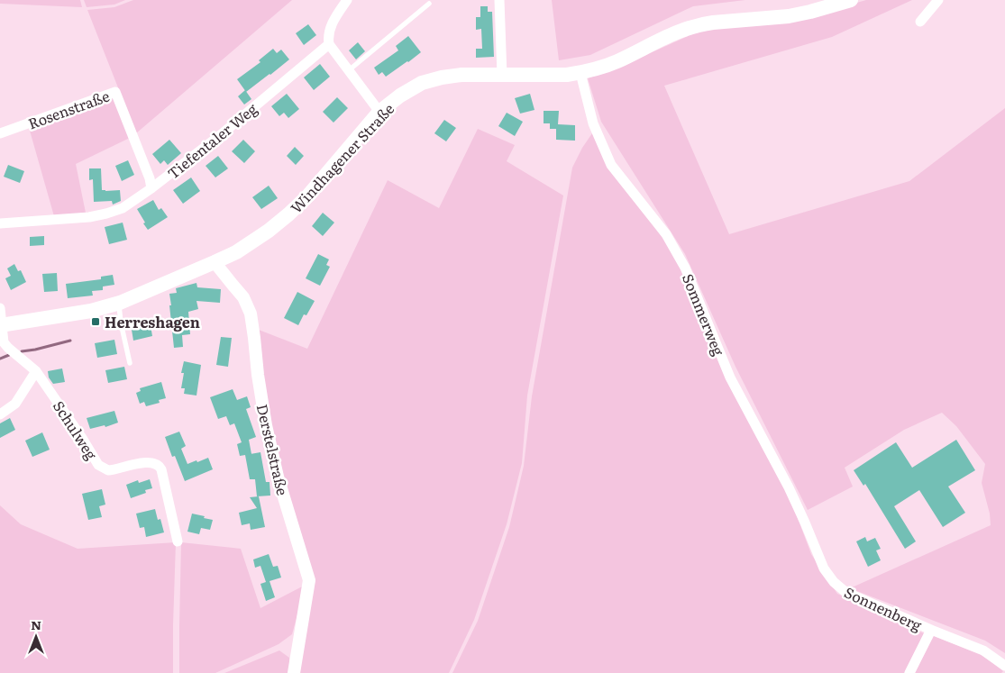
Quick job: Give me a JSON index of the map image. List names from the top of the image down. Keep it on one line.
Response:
{"streets":{"main road":["Windhagener Straße"],"street":["Rosenstraße","Tiefentaler Weg","Sommerweg","Schulweg","Derstelstraße","Sonnenberg"]},"crossings":[["Rosenstraße","Tiefentaler Weg"],["Windhagener Straße","Sommerweg"],["Windhagener Straße","Schulweg"],["Windhagener Straße","Derstelstraße"],["Sommerweg","Sonnenberg"]],"places":{"transit":["Herreshagen"]},"north":"top"}
